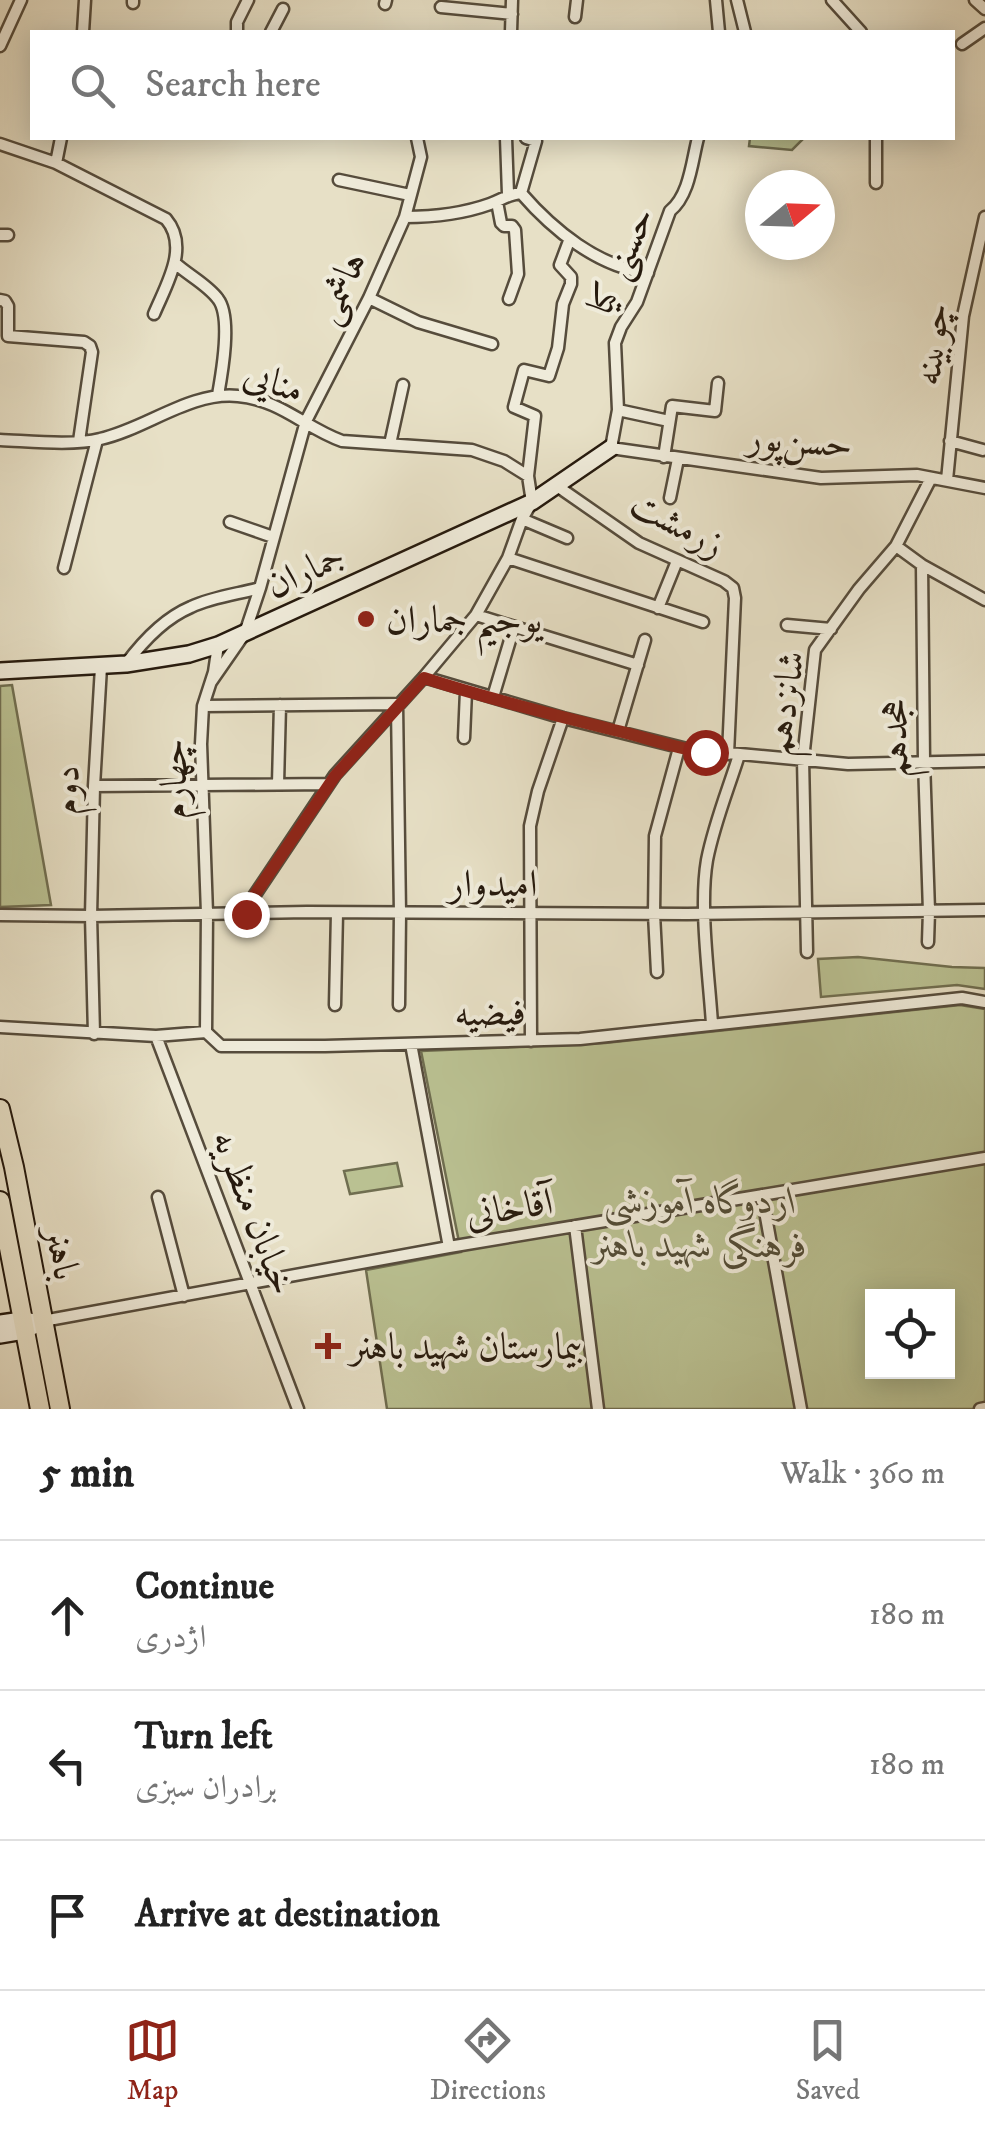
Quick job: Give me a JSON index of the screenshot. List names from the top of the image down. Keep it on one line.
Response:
{"streets":{"main road":["جماران","باهنر"],"street":["حسنی کیا","هاشمی","چوبینه","منایی","حسن‌پور","زرمشت","شانزدهم","هجدهم","چهارم","دوم","امیدوار","فیضیه","آقاخانی","خیابان منظریه"]},"crossings":[["حسنی کیا","حسن‌پور"],["حسنی کیا","جماران"],["هاشمی","منایی"],["هاشمی","جماران"],["هاشمی","چهارم"],["چوبینه","حسن‌پور"],["حسن‌پور","جماران"],["حسن‌پور","شانزدهم"],["زرمشت","جماران"],["زرمشت","امیدوار"],["زرمشت","فیضیه"],["جماران","چهارم"],["جماران","دوم"],["شانزدهم","امیدوار"],["هجدهم","امیدوار"],["چهارم","امیدوار"],["چهارم","فیضیه"],["دوم","امیدوار"],["دوم","فیضیه"],["فیضیه","خیابان منظریه"],["آقاخانی","خیابان منظریه"],["آقاخانی","باهنر"]],"parks":["اردوگاه آموزشی فرهنگی شهید باهنر"],"places":{"other":["یوجیم جماران"],"health":["بیمارستان شهید باهنر"]},"north":"right","page":{"search":"Search here","heading":["5 min","Walk · 360 m"],"list":[["Continue","اژدری","180 m"],["Turn left","برادران سبزی","180 m"],"Arrive at destination"],"nav":["Map","Directions","Saved"]}}
